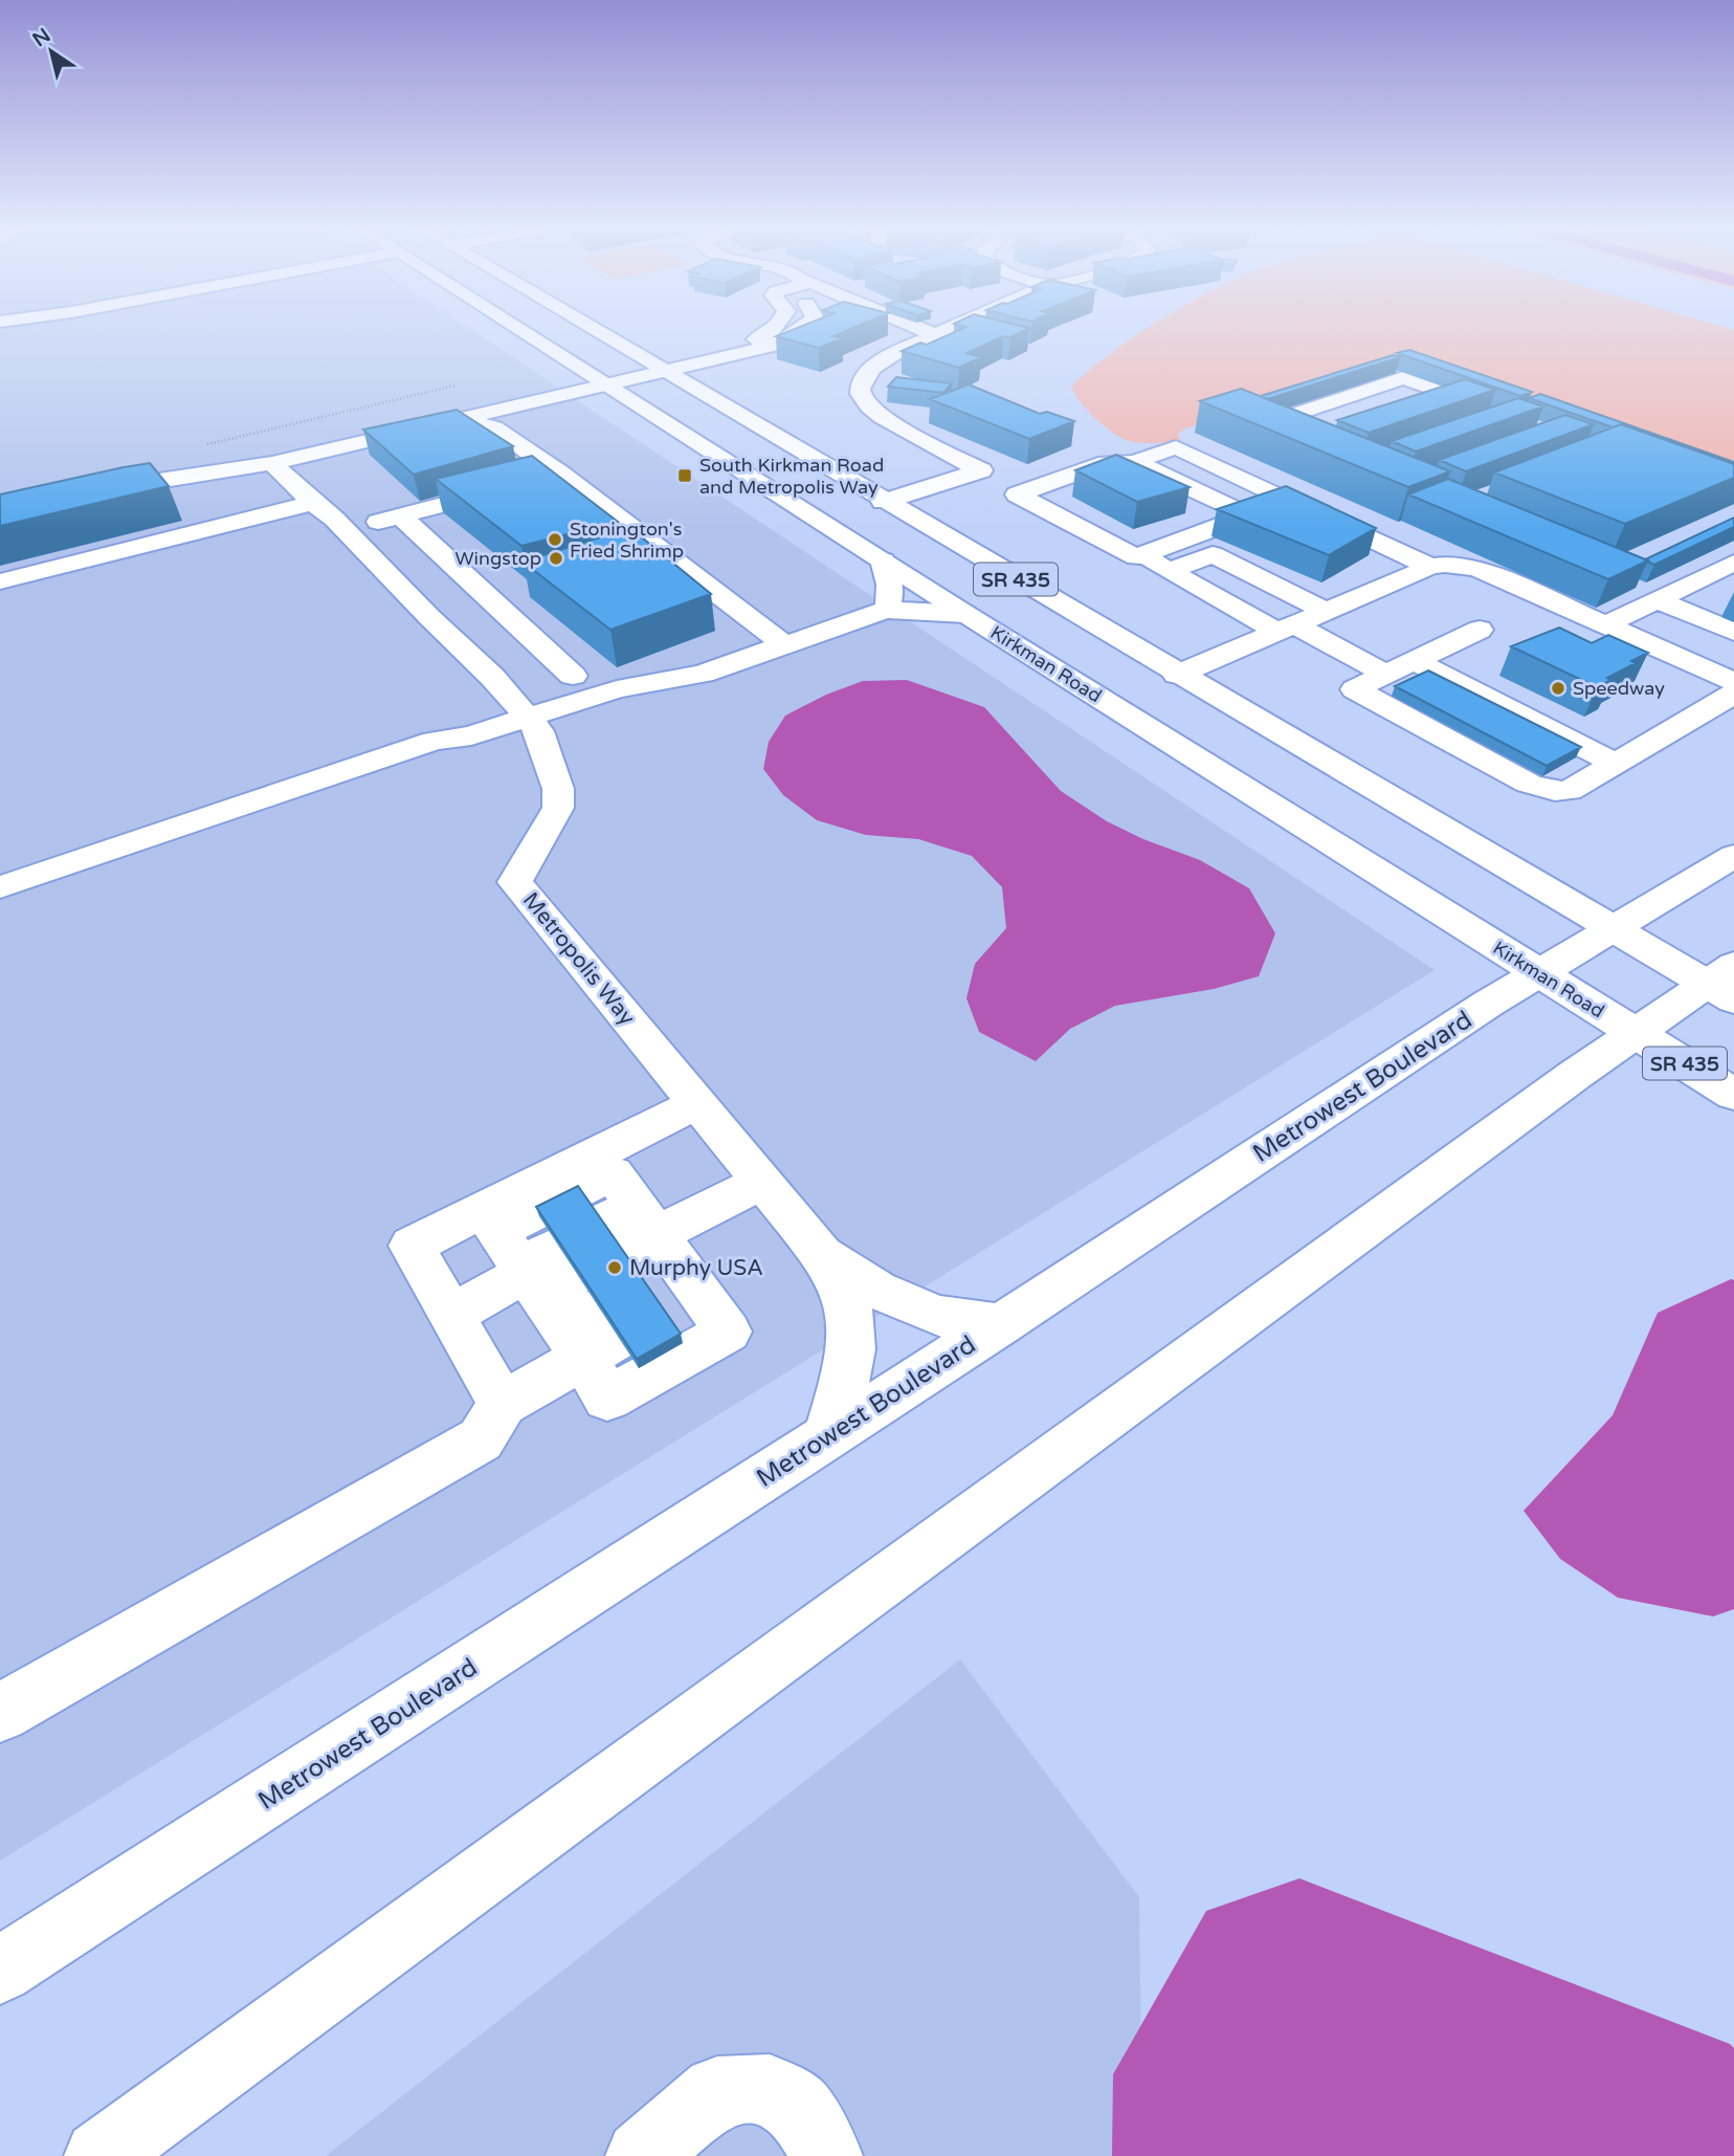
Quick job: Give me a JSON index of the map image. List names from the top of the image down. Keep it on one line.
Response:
{"streets":{"main road":["SR 435","Kirkman Road","Metropolis Way","Metrowest Boulevard"]},"crossings":[["SR 435","Metrowest Boulevard"],["Kirkman Road","Metrowest Boulevard"]],"places":{"transit":["South Kirkman Road and Metropolis Way"],"other":["Stonington's Fried Shrimp","Wingstop","Speedway","Murphy USA"]},"north":"top left"}
